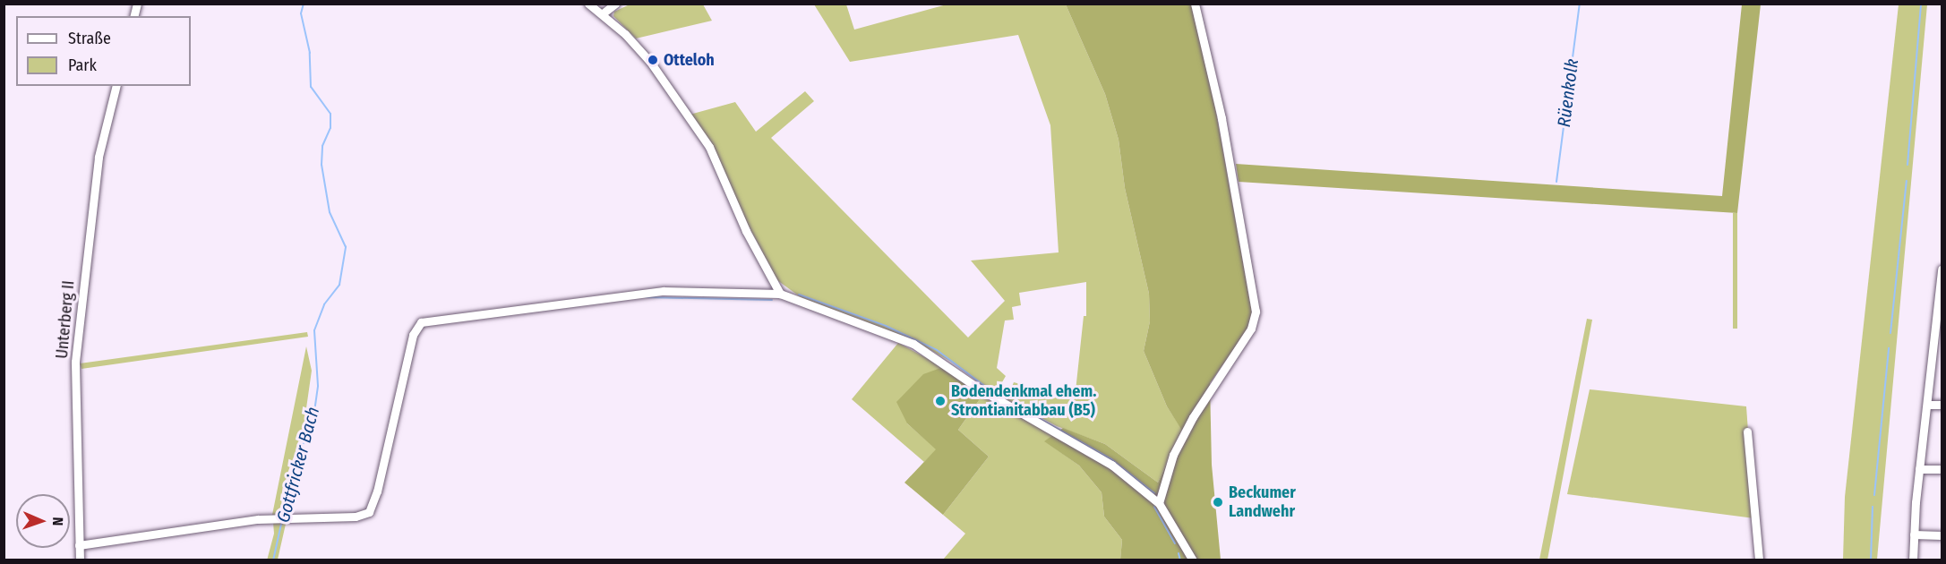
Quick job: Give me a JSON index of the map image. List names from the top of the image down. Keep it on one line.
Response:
{"streets":{"street":["Unterberg II"]},"water":["Rüenkolk","Gottfricker Bach"],"places":["Otteloh","Bodendenkmal ehem. Strontianitabbau (B5)","Beckumer Landwehr"],"legend":["Straße","Park"],"north":"right"}
